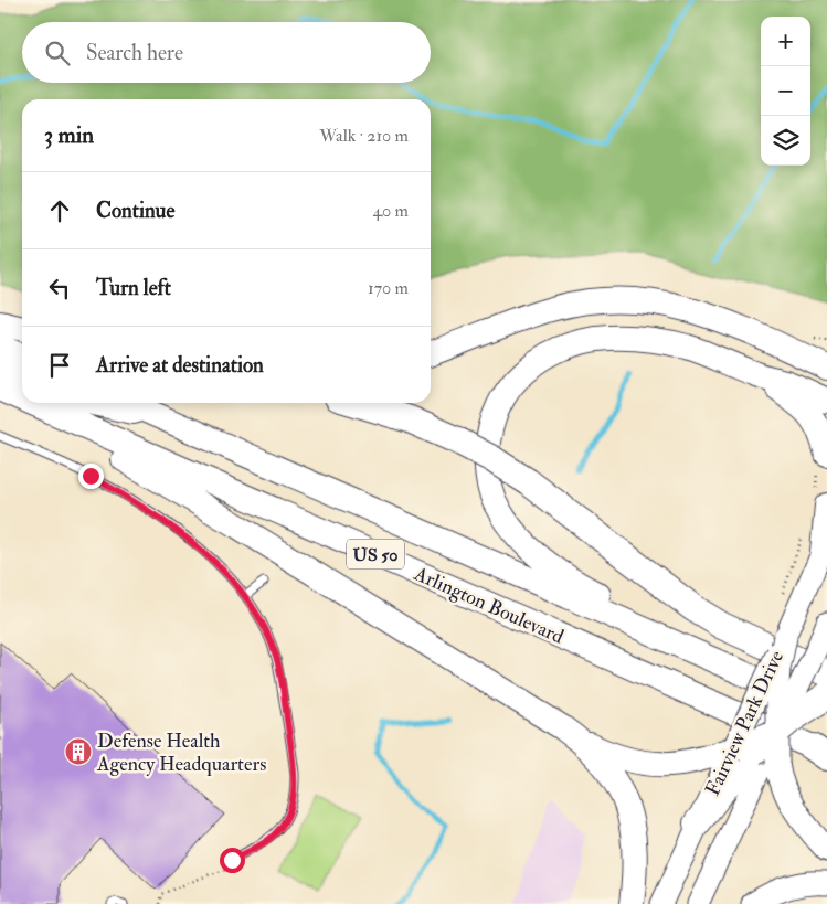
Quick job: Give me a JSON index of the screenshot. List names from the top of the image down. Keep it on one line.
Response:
{"streets":{"highway":["US 50","Arlington Boulevard"],"main road":["Fairview Park Drive"]},"places":{"building":["Defense Health Agency Headquarters"]},"page":{"map_buttons":["+","−"],"search":"Search here","heading":["3 min","Walk · 210 m"],"list":[["Continue","40 m"],["Turn left","170 m"],"Arrive at destination"]}}
